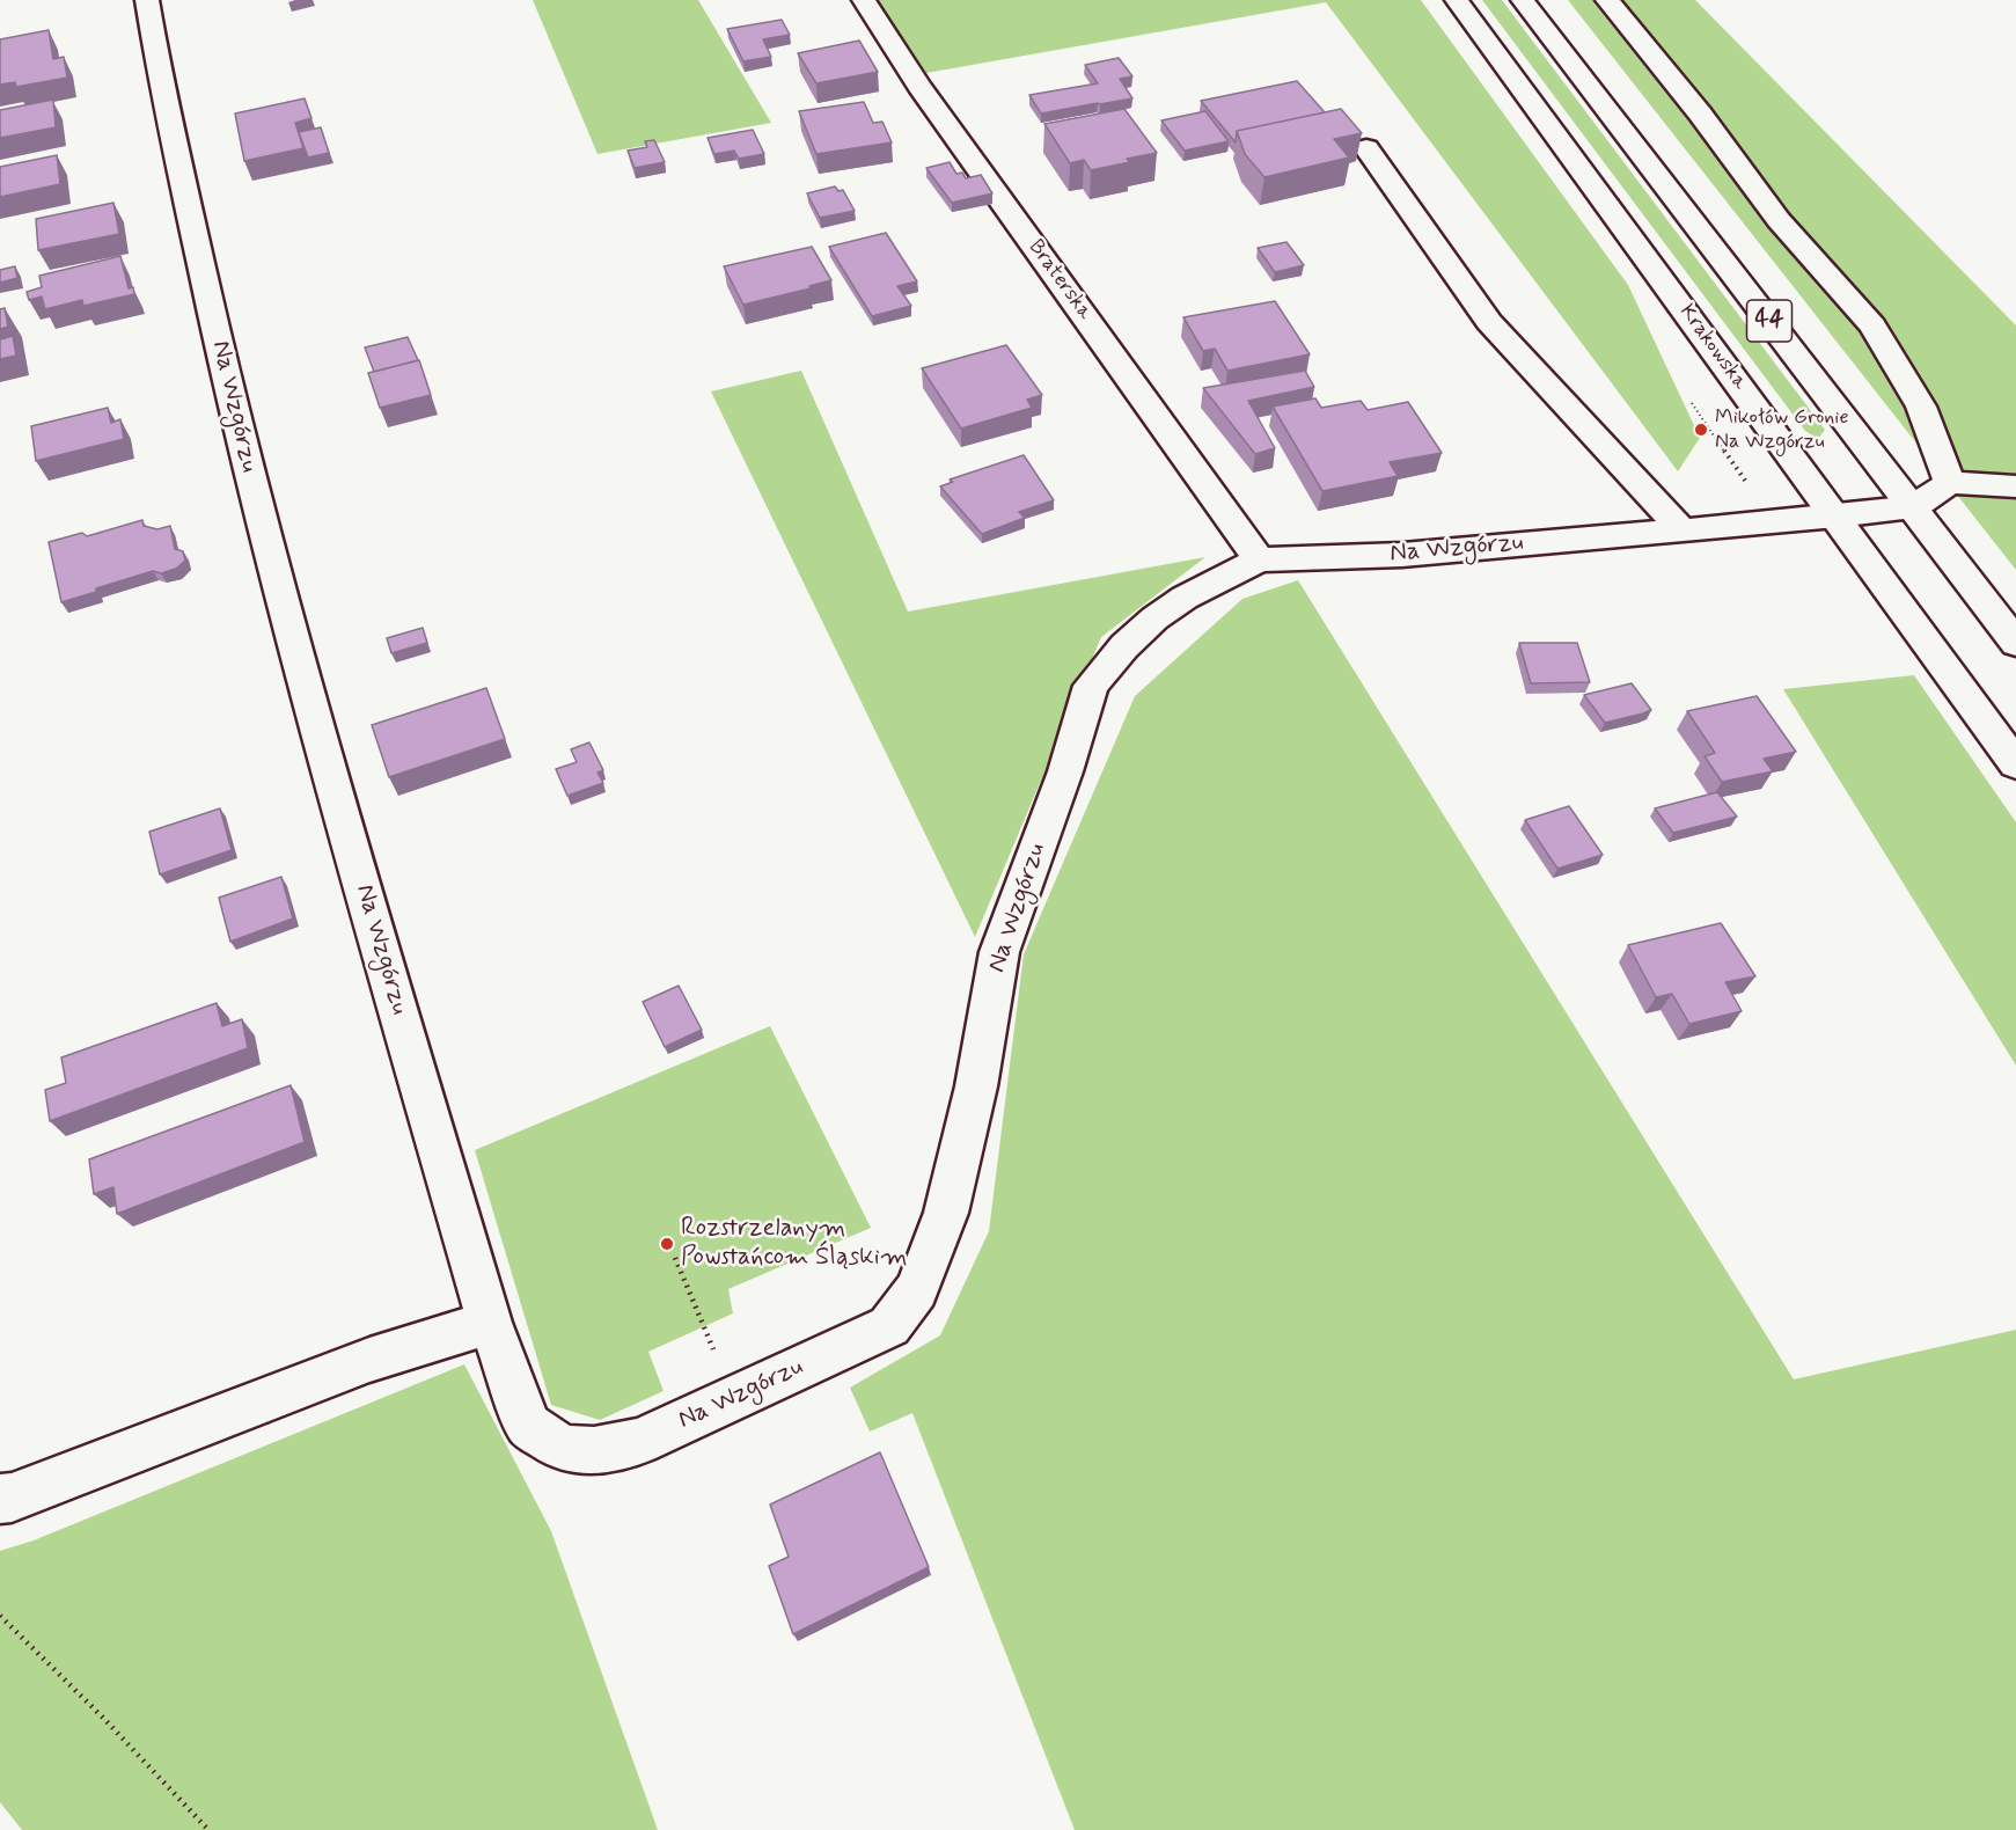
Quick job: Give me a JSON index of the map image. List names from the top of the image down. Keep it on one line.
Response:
{"streets":{"street":["Braterska","44","Krakowska","Na Wzgórzu"]},"crossings":[["Braterska","Na Wzgórzu"],["44","Na Wzgórzu"],["Krakowska","Na Wzgórzu"]],"places":["Mikołów Gronie Na Wzgórzu","Rozstrzelanym Powstańcom Śląskim"]}
